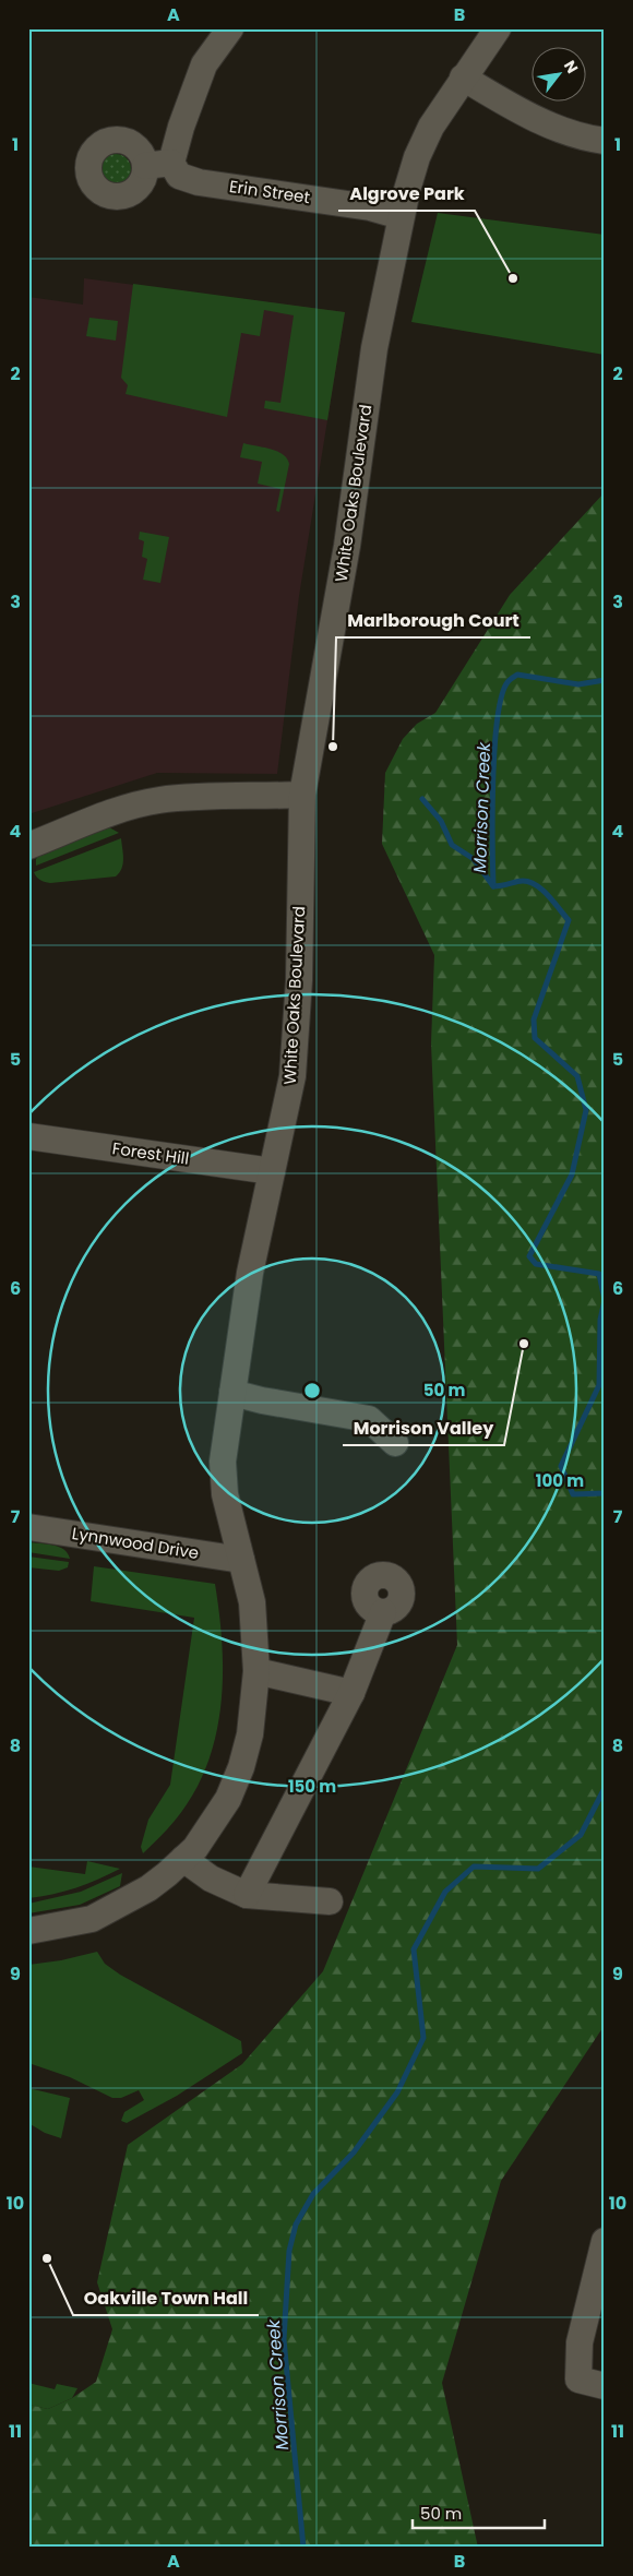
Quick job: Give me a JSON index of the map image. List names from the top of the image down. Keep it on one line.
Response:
{"streets":{"street":["Erin Street","White Oaks Boulevard","Forest Hill","Lynnwood Drive"]},"crossings":[["Erin Street","White Oaks Boulevard"],["White Oaks Boulevard","Forest Hill"],["White Oaks Boulevard","Lynnwood Drive"]],"water":["Morrison Creek"],"places":["Algrove Park","Marlborough Court","Morrison Valley","Oakville Town Hall"],"scale_bar":"50 m","north":"top right","grid":{"columns":["A","B"],"rows":["1","2","3","4","5","6","7","8","9","10","11"]},"rings":["50 m","100 m","150 m"]}
